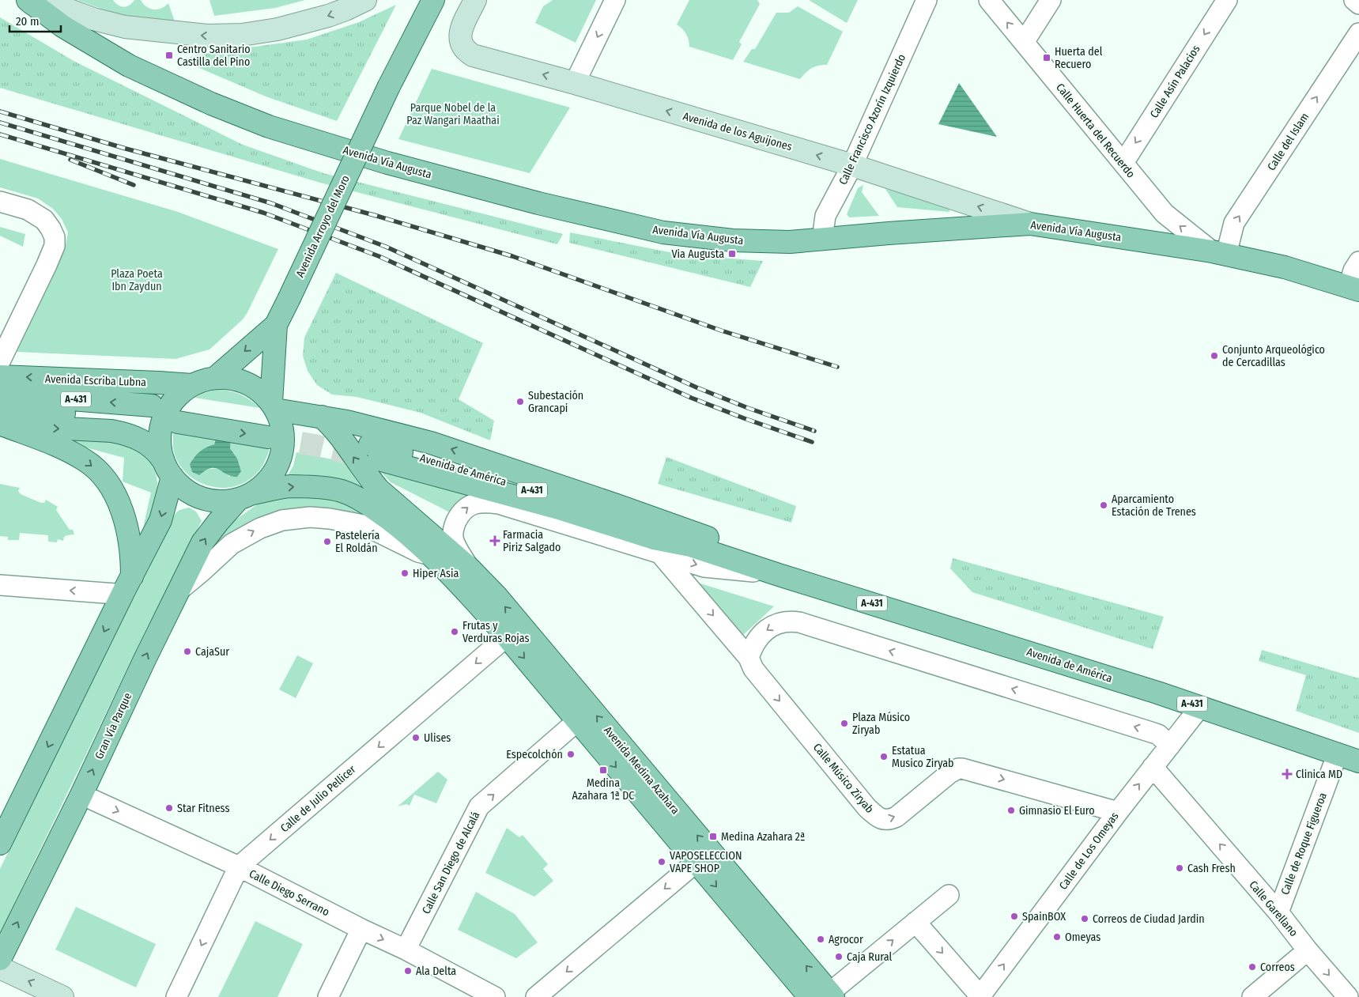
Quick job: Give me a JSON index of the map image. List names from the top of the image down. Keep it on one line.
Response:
{"streets":{"main road":["Avenida Vía Augusta","Avenida Arroyo del Moro","Avenida Escriba Lubna","A-431","Avenida de América","Gran Vía Parque","Avenida Medina Azahara"],"street":["Calle Asín Palacios","Calle Francisco Azorín Izquierdo","Calle Huerta del Recuerdo","Avenida de los Aguijones","Calle del Islam","Calle Músico Ziryab","Calle de Julio Pellicer","Calle de Roque Figueroa","Calle de Los Omeyas","Calle San Diego de Alcalá","Calle Diego Serrano","Calle Garellano"]},"crossings":[["Calle Asín Palacios","Calle Huerta del Recuerdo"],["Calle Francisco Azorín Izquierdo","Avenida de los Aguijones"],["Calle Francisco Azorín Izquierdo","Avenida Vía Augusta"],["Calle Huerta del Recuerdo","Calle del Islam"],["Calle Huerta del Recuerdo","Avenida Vía Augusta"],["Avenida de los Aguijones","Avenida Vía Augusta"],["Calle del Islam","Avenida Vía Augusta"],["Avenida Arroyo del Moro","Avenida Escriba Lubna"],["Avenida Arroyo del Moro","Gran Vía Parque"],["Avenida Arroyo del Moro","Avenida Medina Azahara"],["Avenida Escriba Lubna","Gran Vía Parque"],["Avenida Escriba Lubna","Avenida Medina Azahara"],["Avenida de América","Avenida Medina Azahara"],["Avenida de América","Calle Músico Ziryab"],["Avenida de América","Calle de Roque Figueroa"],["Avenida de América","Calle de Los Omeyas"],["Gran Vía Parque","Avenida Medina Azahara"],["Gran Vía Parque","Calle Diego Serrano"],["Avenida Medina Azahara","Calle de Julio Pellicer"],["Avenida Medina Azahara","Calle San Diego de Alcalá"],["Calle Músico Ziryab","Calle de Los Omeyas"],["Calle de Julio Pellicer","Calle Diego Serrano"],["Calle de Roque Figueroa","Calle Garellano"],["Calle de Los Omeyas","Calle Garellano"],["Calle San Diego de Alcalá","Calle Diego Serrano"]],"one_way":["Calle Asín Palacios","Calle Huerta del Recuerdo","Avenida de los Aguijones","Calle del Islam","Calle Músico Ziryab","Calle de Julio Pellicer","Calle de Los Omeyas","Calle Diego Serrano"],"parks":["Parque Nobel de la Paz Wangari Maathai","Plaza Poeta Ibn Zaydun"],"places":{"transit":["Centro Sanitario Castilla del Pino","Huerta del Recuero","Via Augusta","Medina Azahara 1ª DC","Medina Azahara 2ª"],"other":["Conjunto Arqueológico de Cercadillas","Subestación Grancapi","Aparcamiento Estación de Trenes","Pastelería El Roldán","Hiper Asia","Frutas y Verduras Rojas","CajaSur","Plaza Músico Ziryab","Ulises","Especolchón","Estatua Musico Ziryab","Star Fitness","Gimnasio El Euro","VAPOSELECCION VAPE SHOP","Cash Fresh","SpainBOX","Correos de Ciudad Jardin","Omeyas","Agrocor","Caja Rural","Correos","Ala Delta"],"health":["Farmacia Piriz Salgado","Clinica MD"]},"scale_bar":"20 m"}
